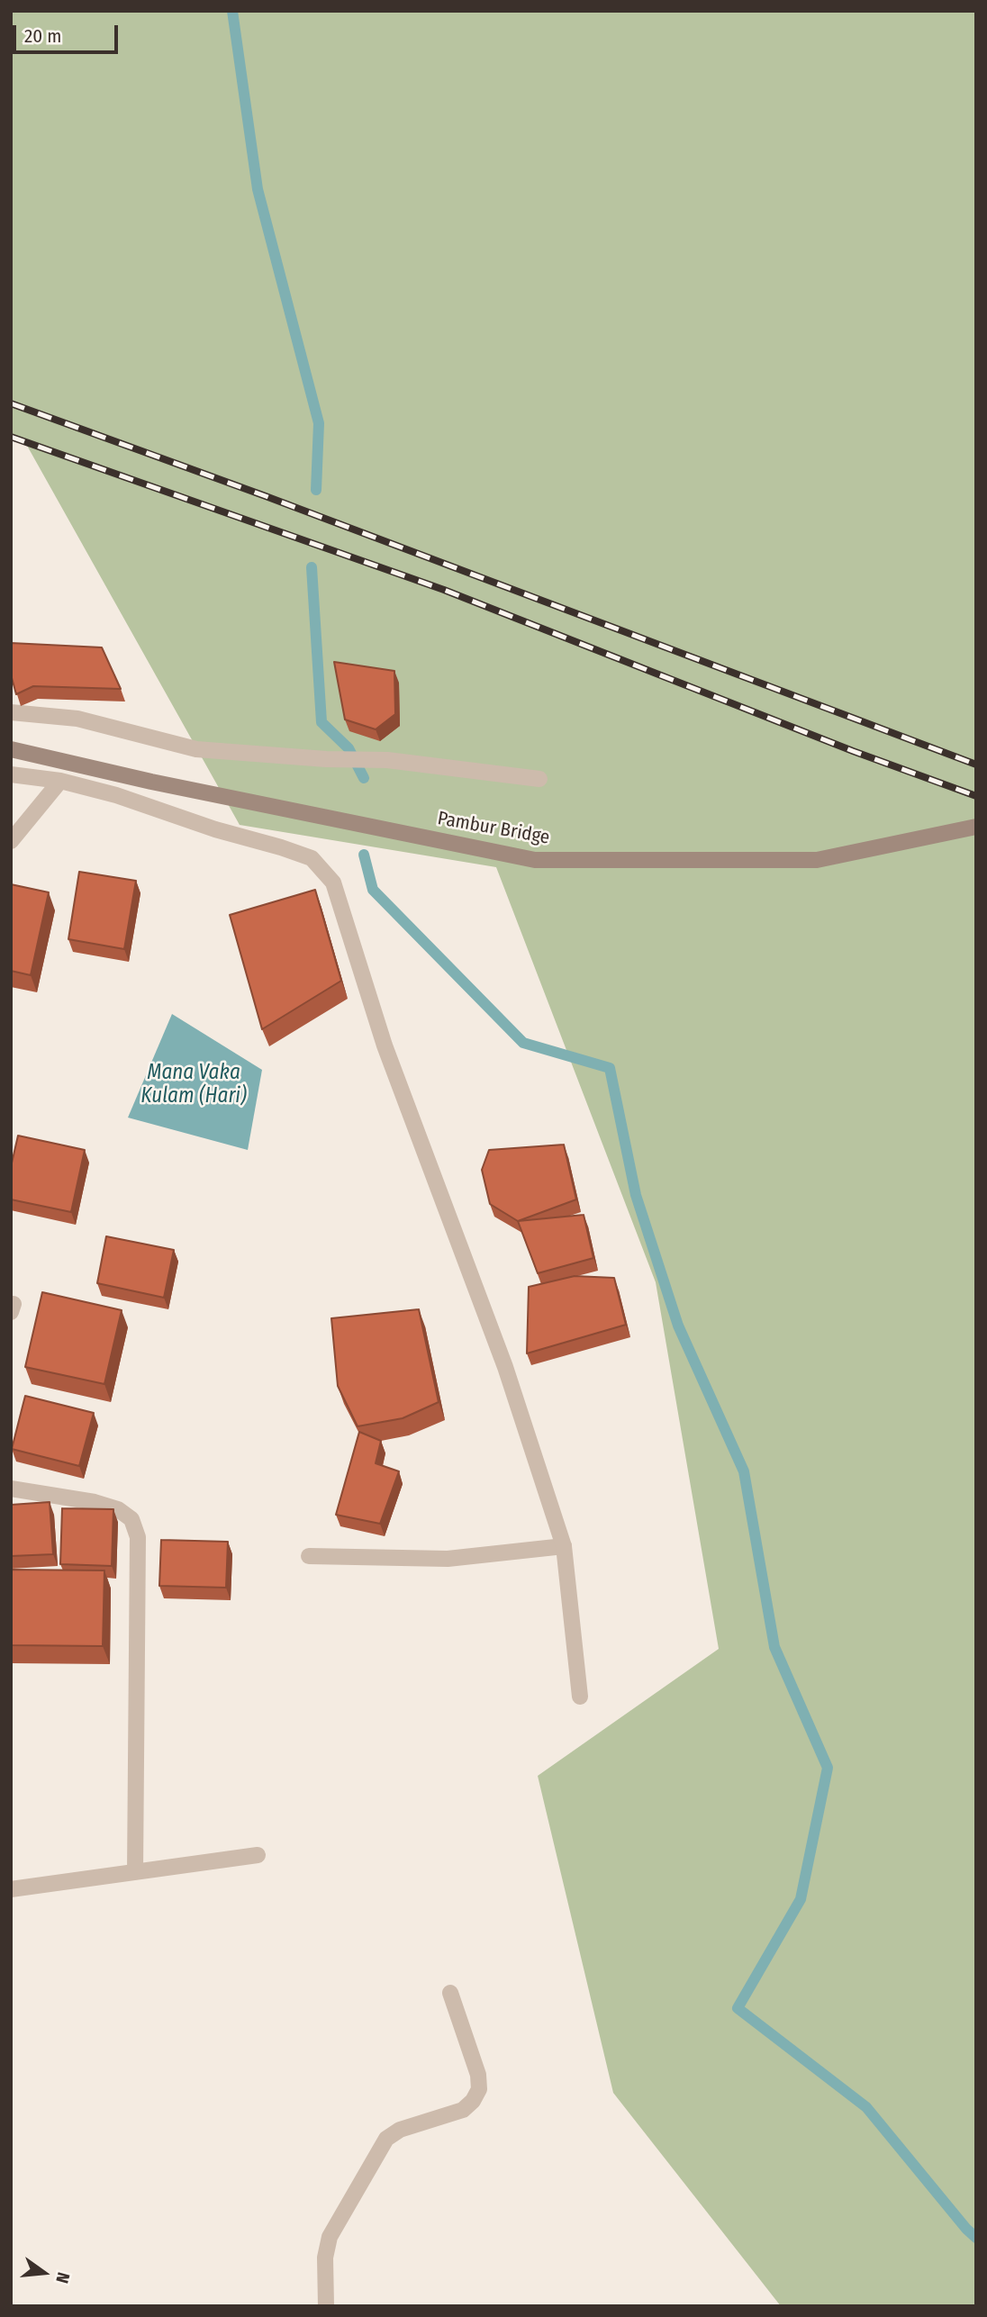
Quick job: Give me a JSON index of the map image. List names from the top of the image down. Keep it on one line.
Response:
{"streets":{"main road":["Pambur Bridge"]},"water":["Mana Vaka Kulam (Hari)"],"scale_bar":"20 m","north":"right"}
